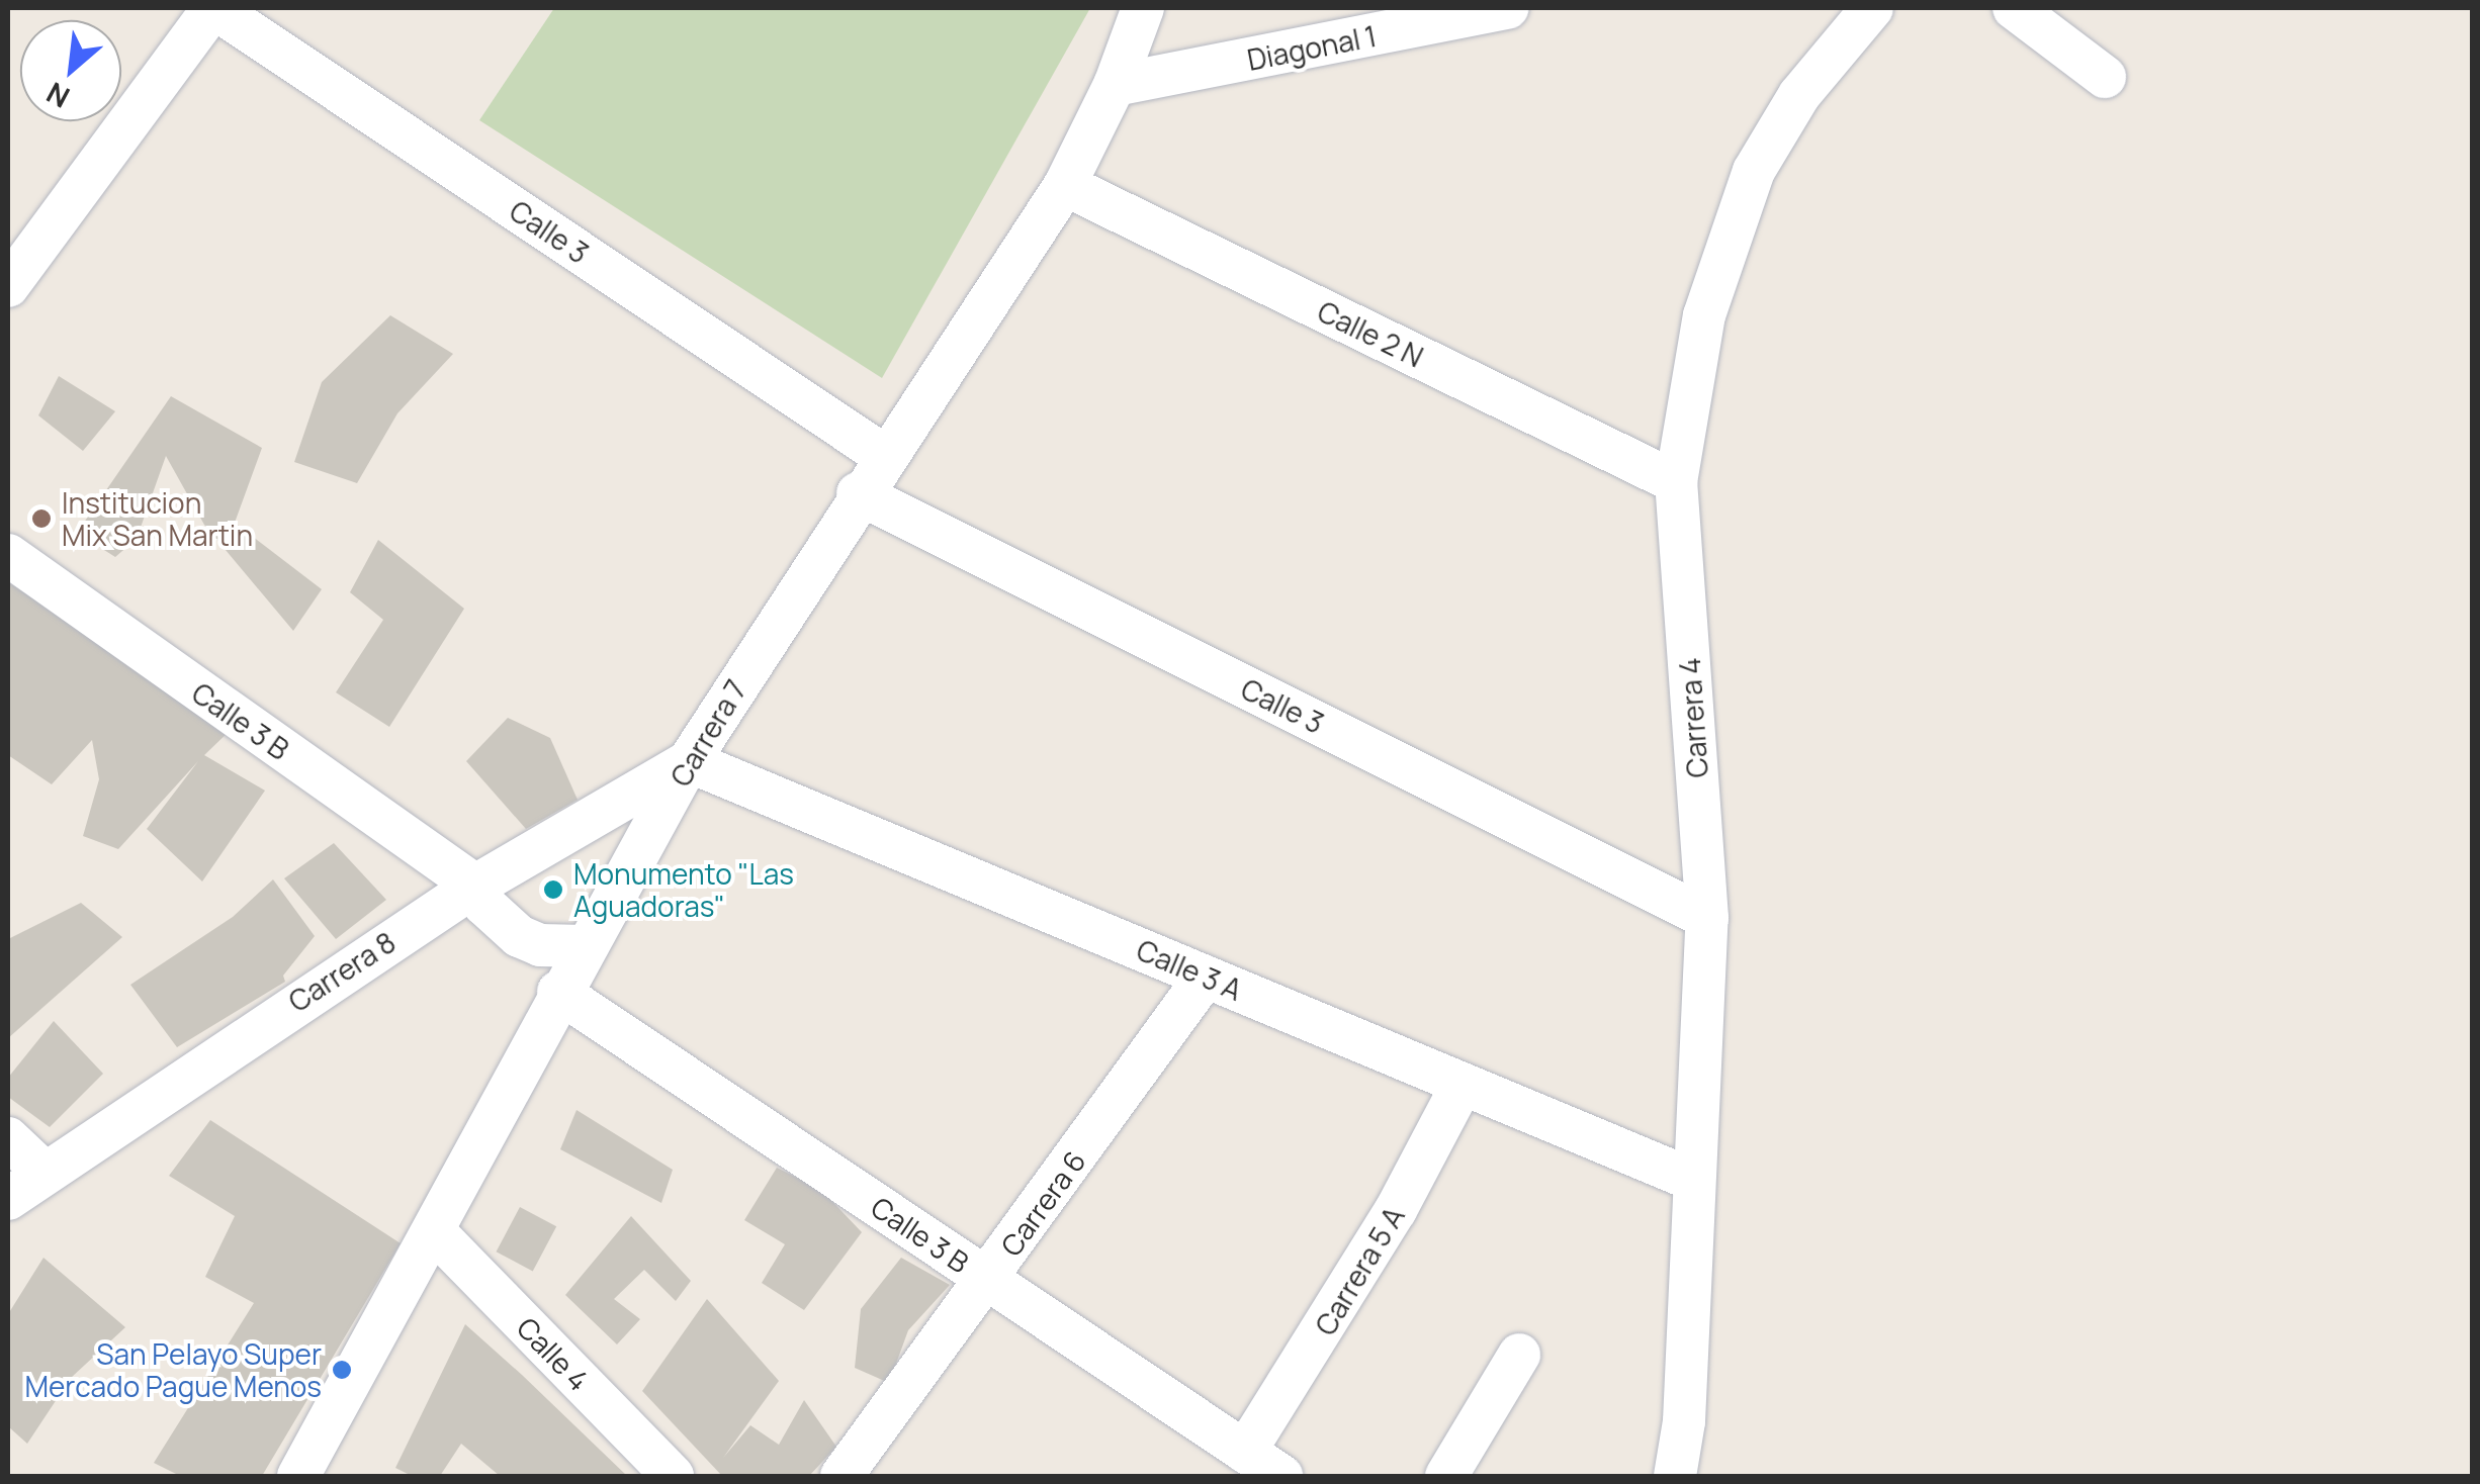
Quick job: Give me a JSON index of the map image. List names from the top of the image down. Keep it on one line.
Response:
{"streets":{"street":["Diagonal 1","Calle 3","Calle 2 N","Carrera 4","Calle 3 B","Carrera 7","Calle 3 A","Carrera 8","Carrera 6","Carrera 5 A","Calle 4"]},"crossings":[["Diagonal 1","Carrera 7"],["Calle 3","Carrera 4"],["Calle 3","Carrera 7"],["Calle 2 N","Carrera 4"],["Calle 2 N","Carrera 7"],["Carrera 4","Calle 3 A"],["Calle 3 B","Carrera 7"],["Calle 3 B","Carrera 8"],["Calle 3 B","Carrera 6"],["Calle 3 B","Carrera 5 A"],["Carrera 7","Calle 3 A"],["Carrera 7","Carrera 8"],["Carrera 7","Calle 4"],["Calle 3 A","Carrera 8"],["Calle 3 A","Carrera 6"],["Calle 3 A","Carrera 5 A"]],"places":["Institucion Mix San Martin","Monumento \"Las Aguadoras\"","San Pelayo Super Mercado Pague Menos"],"north":"bottom left"}
